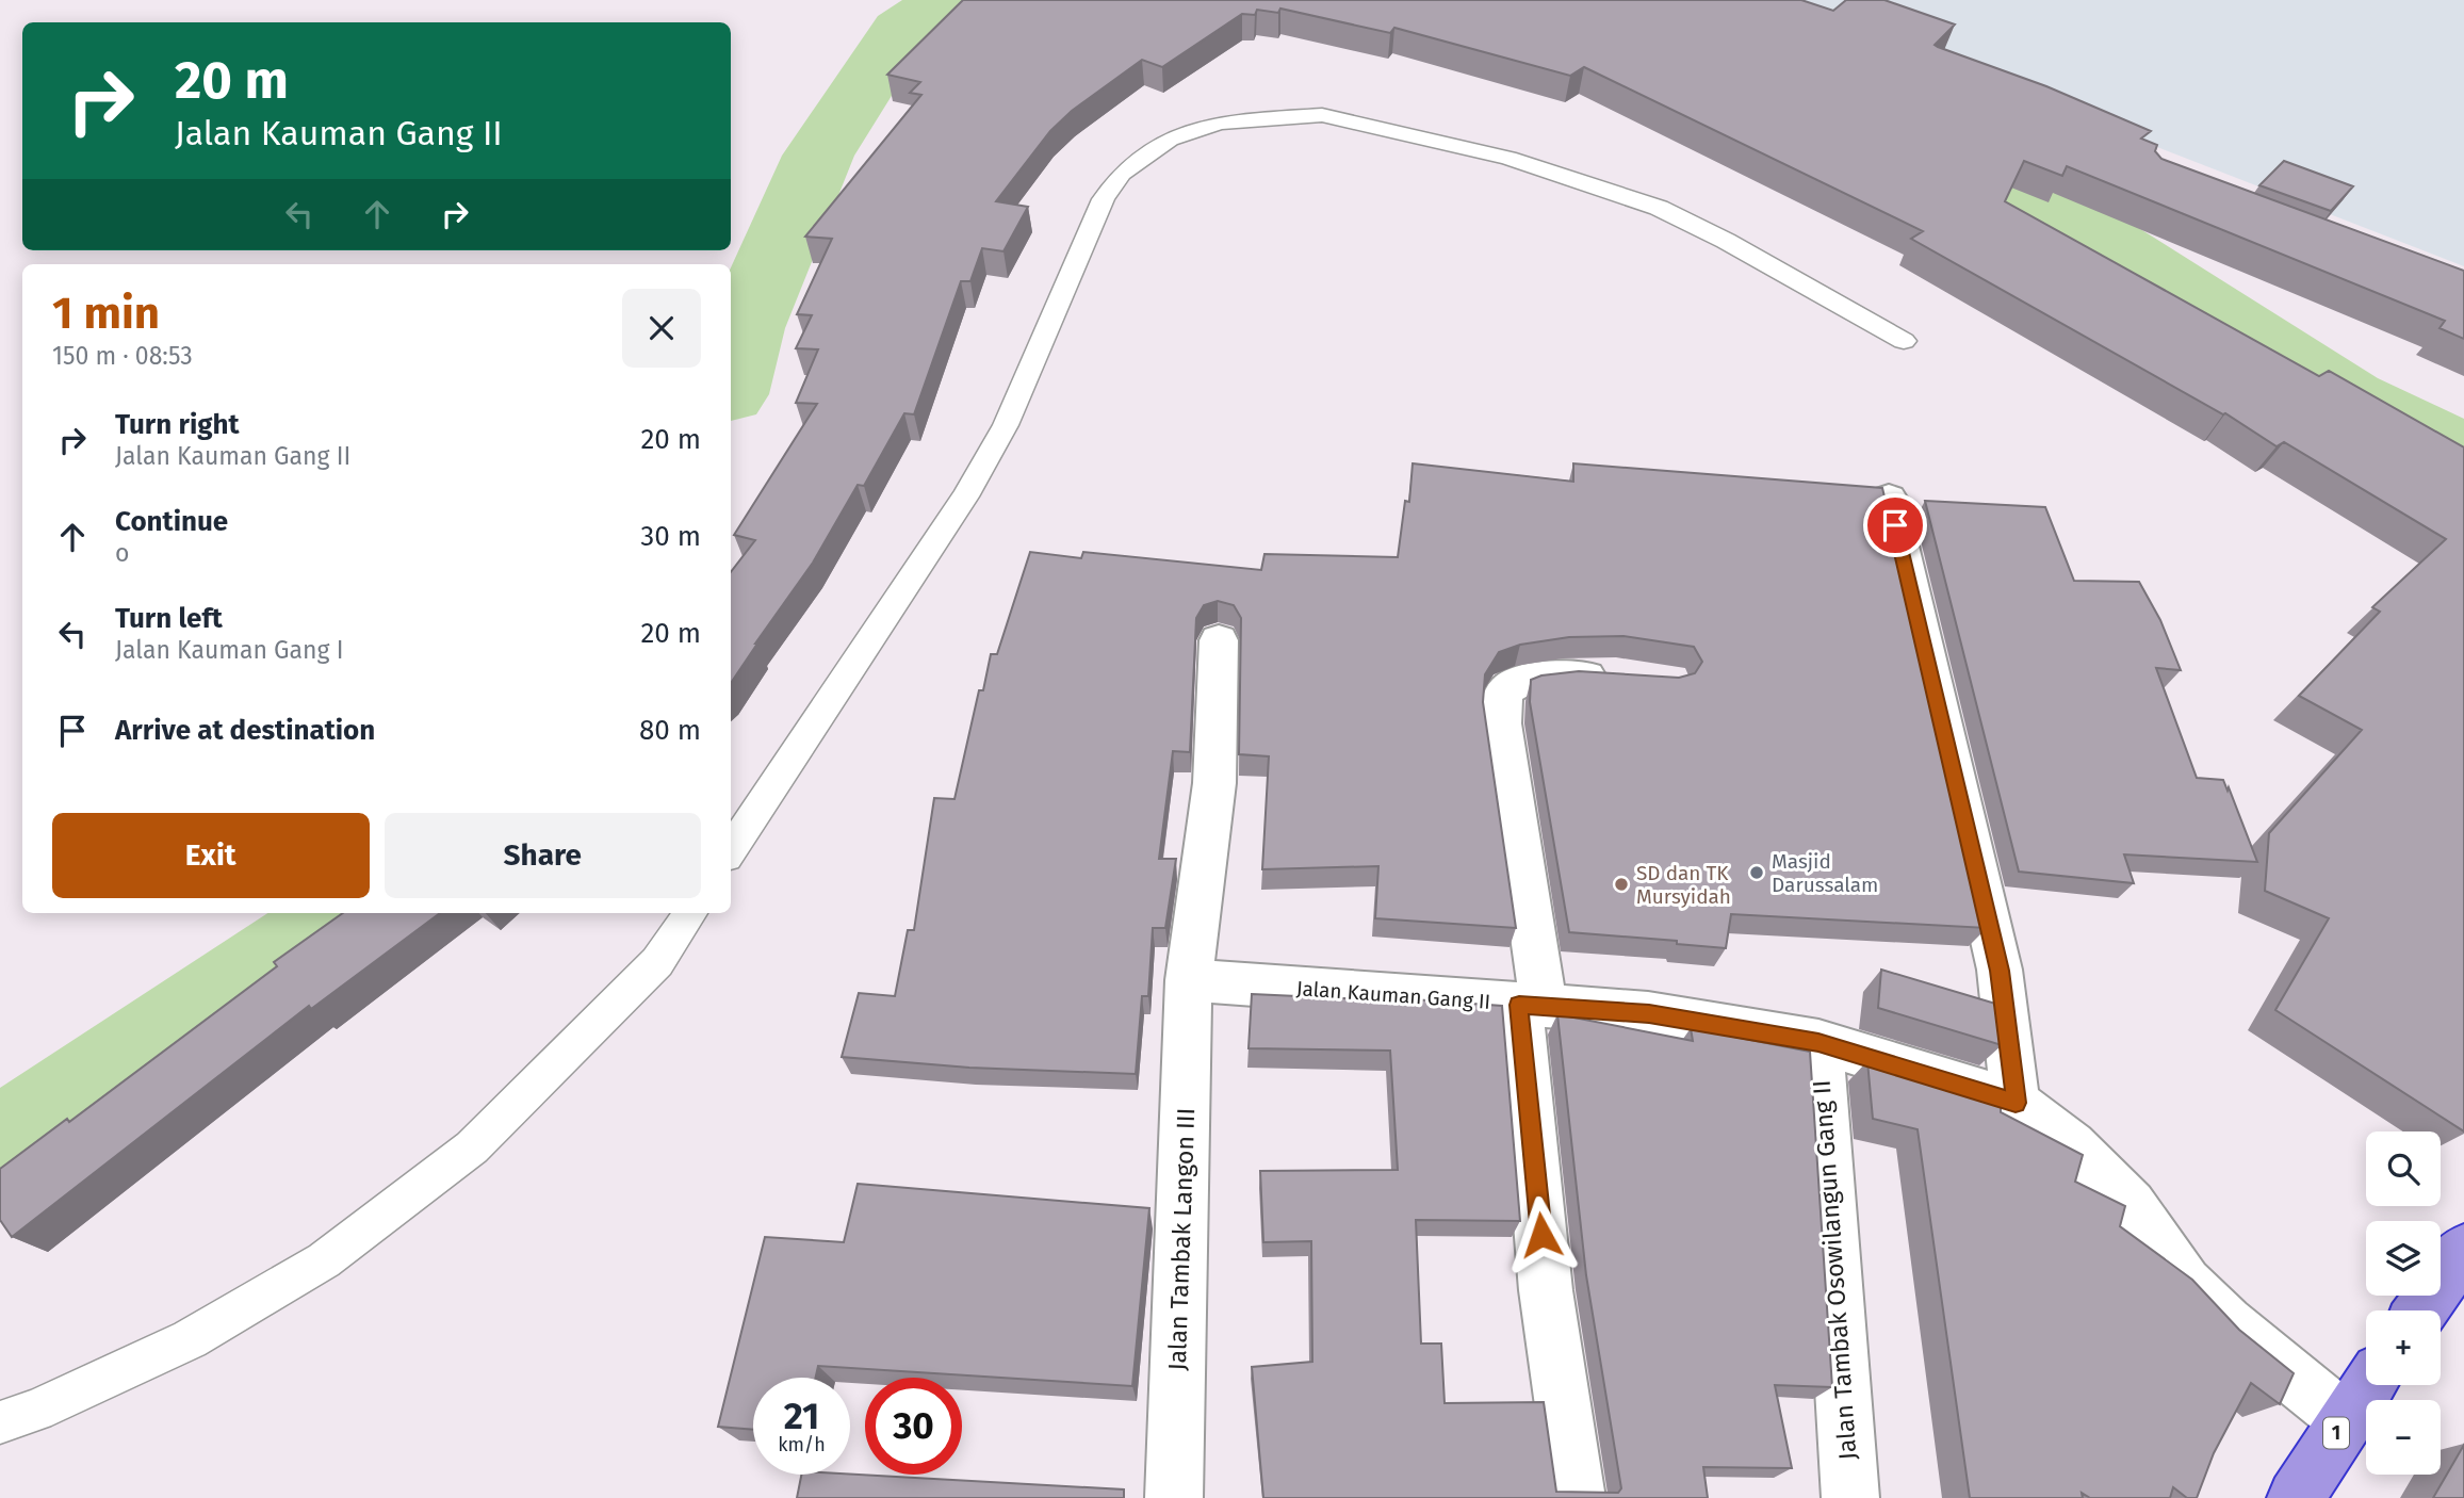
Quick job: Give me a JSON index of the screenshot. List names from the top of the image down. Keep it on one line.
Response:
{"streets":{"highway":["1"],"street":["Jalan Kauman Gang II","Jalan Tambak Langon III","Jalan Tambak Osowilangun Gang II"]},"crossings":[["Jalan Kauman Gang II","Jalan Tambak Langon III"],["Jalan Kauman Gang II","Jalan Tambak Osowilangun Gang II"],["Jalan Kauman Gang II","1"]],"places":["Masjid Darussalam","SD dan TK Mursyidah"],"page":{"turn":["20 m","Jalan Kauman Gang II"],"heading":["1 min","150 m · 08:53"],"list":[{"name":"Turn right","note":"Jalan Kauman Gang II","value":"20 m"},{"name":"Continue","note":"o","value":"30 m"},{"name":"Turn left","note":"Jalan Kauman Gang I","value":"20 m"},{"name":"Arrive at destination","value":"80 m"}],"buttons":["Exit","Share"],"map_buttons":["+","−"],"speed":"21 km/h","limit":"30"}}
